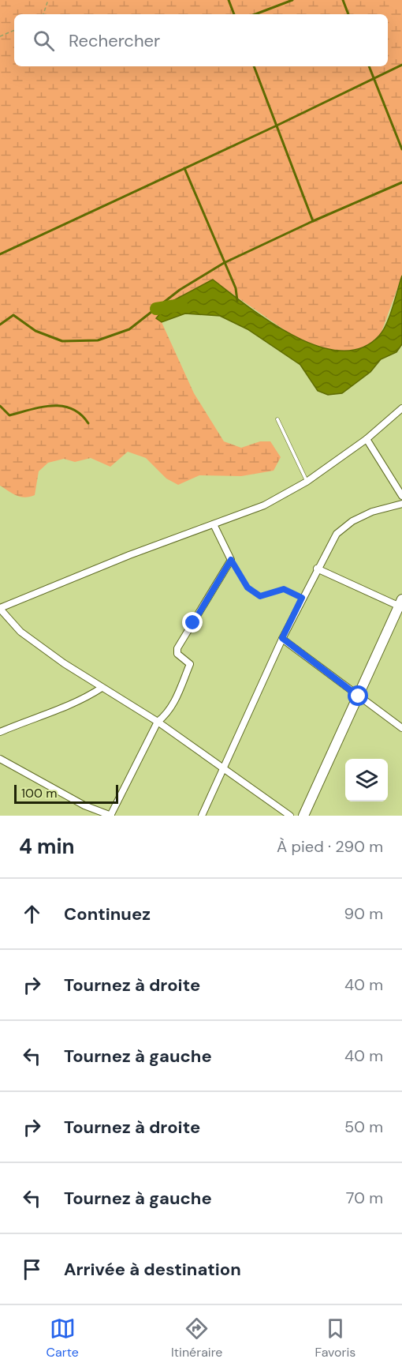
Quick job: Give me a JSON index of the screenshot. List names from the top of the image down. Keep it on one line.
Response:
{"scale_bar":"100 m","page":{"search":"Rechercher","scale":"100 m","heading":["4 min","À pied · 290 m"],"list":[["Continuez","90 m"],["Tournez à droite","40 m"],["Tournez à gauche","40 m"],["Tournez à droite","50 m"],["Tournez à gauche","70 m"],"Arrivée à destination"],"nav":["Carte","Itinéraire","Favoris"]}}
